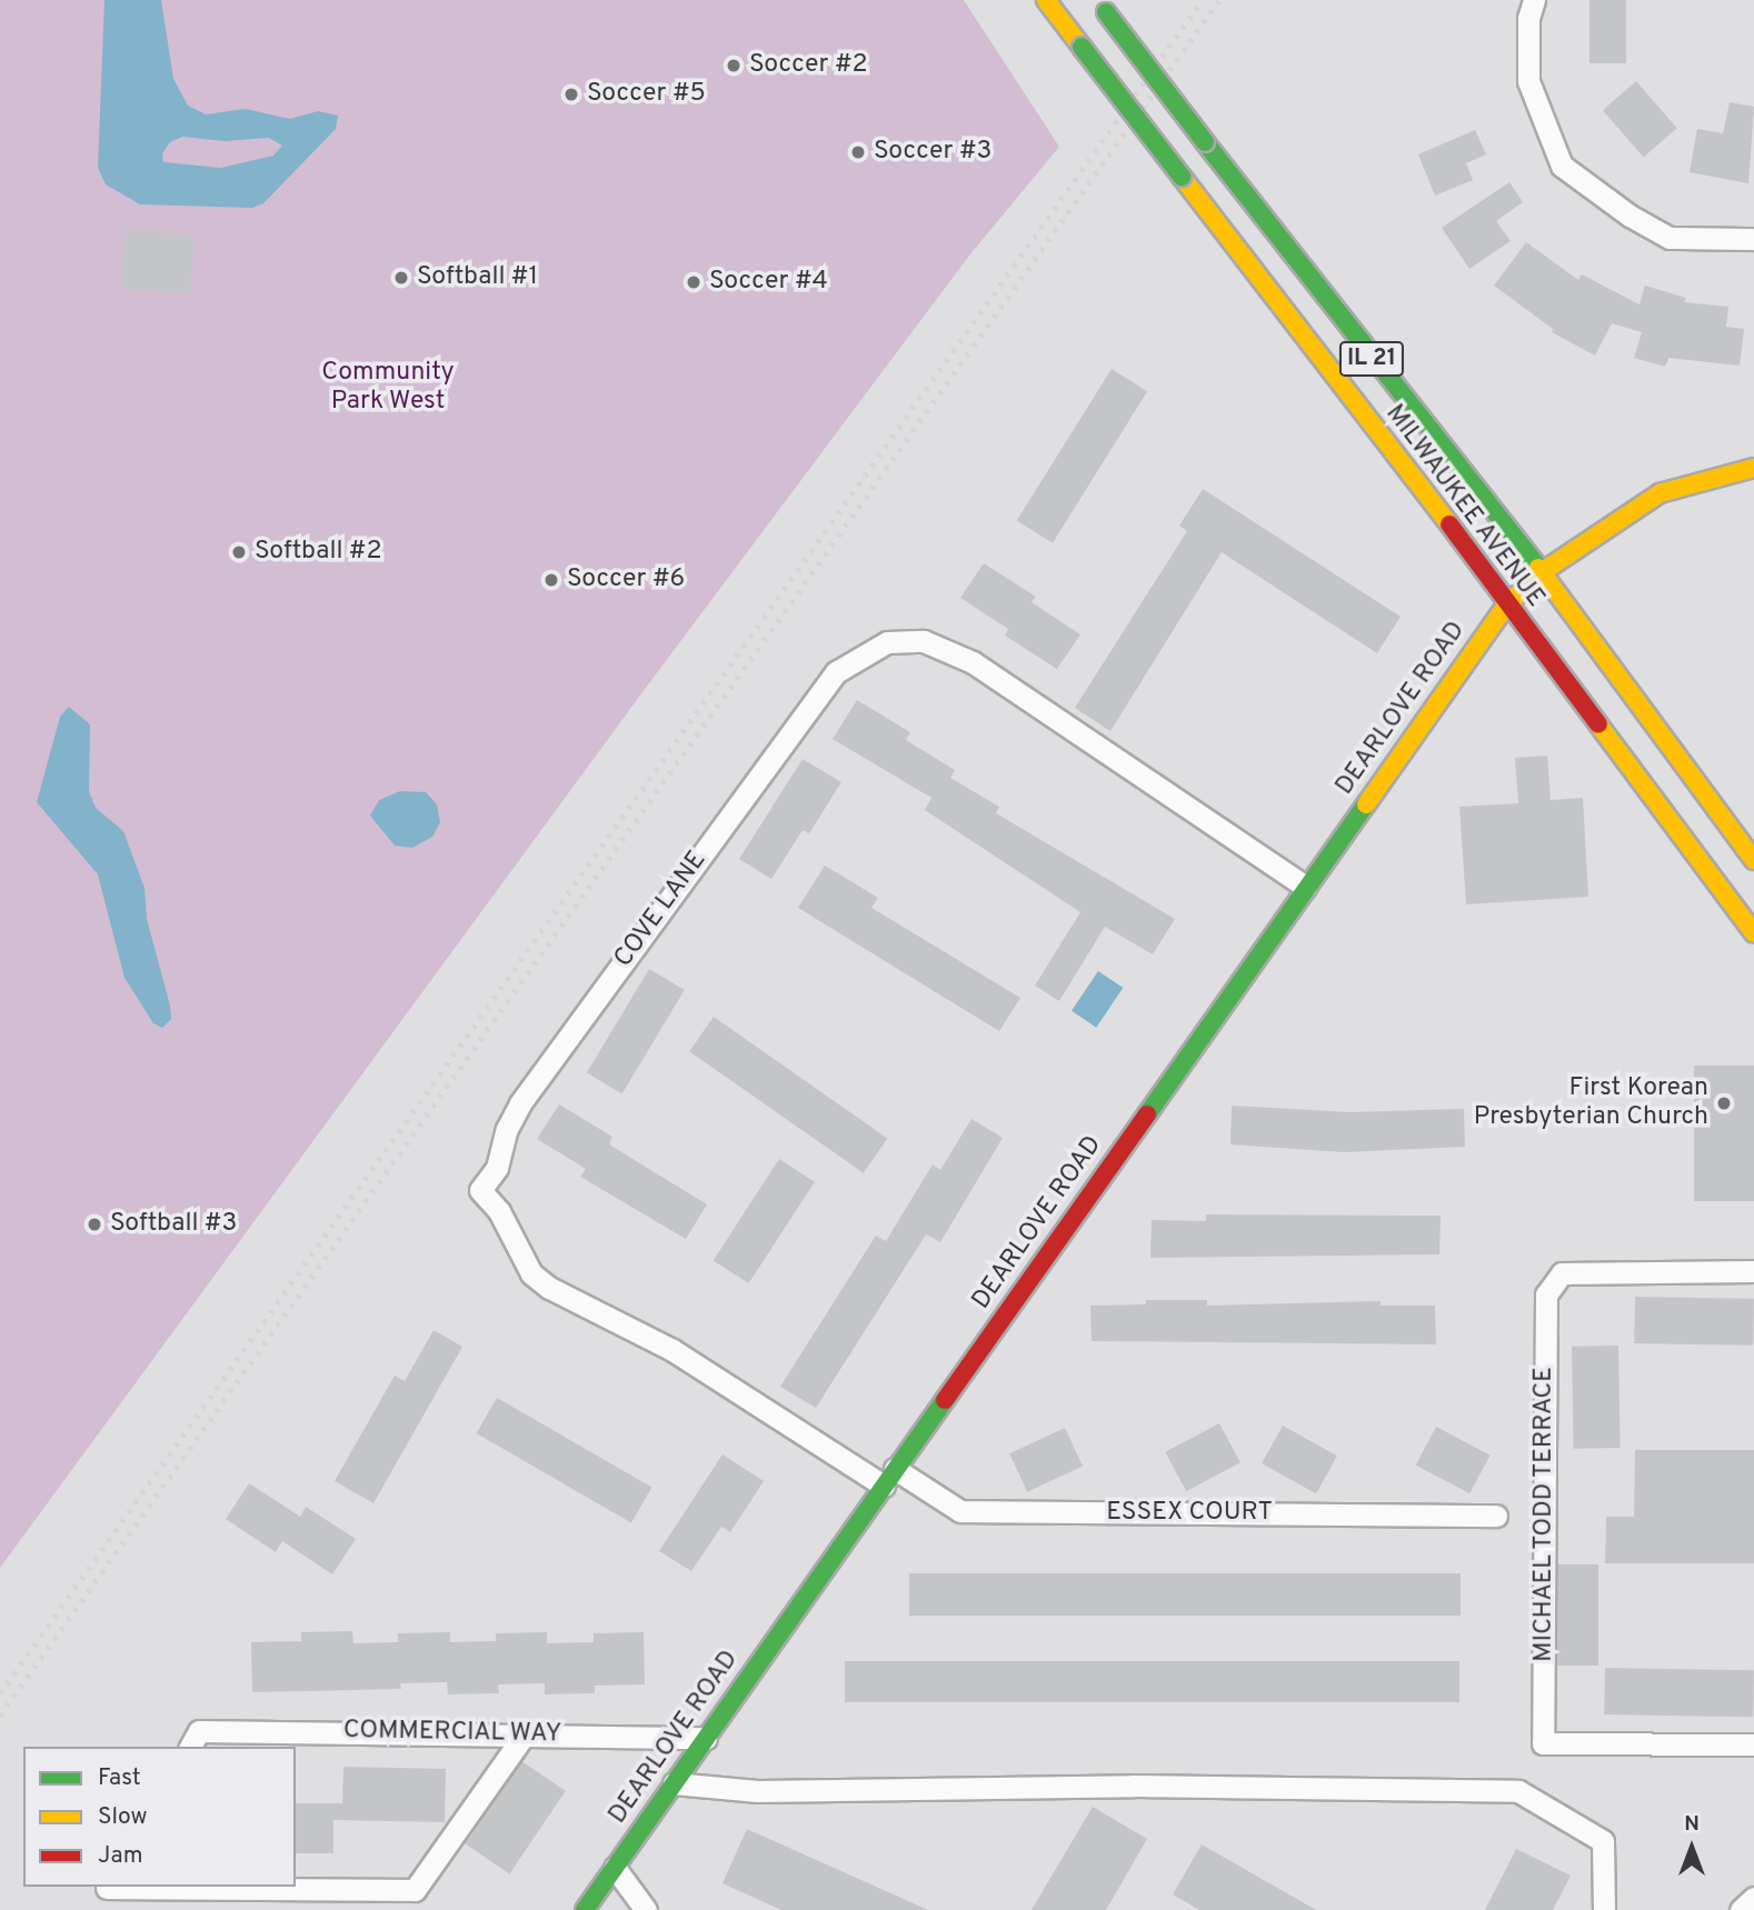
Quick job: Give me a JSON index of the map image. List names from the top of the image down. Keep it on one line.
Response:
{"streets":{"main road":["IL 21","MILWAUKEE AVENUE","DEARLOVE ROAD"],"street":["COVE LANE","ESSEX COURT","MICHAEL TODD TERRACE","COMMERCIAL WAY"]},"crossings":[["MILWAUKEE AVENUE","DEARLOVE ROAD"],["DEARLOVE ROAD","COVE LANE"],["DEARLOVE ROAD","ESSEX COURT"],["DEARLOVE ROAD","COMMERCIAL WAY"],["COVE LANE","ESSEX COURT"]],"parks":["Community Park West"],"places":["Soccer #2","Soccer #5","Soccer #3","Softball #1","Soccer #4","Softball #2","Soccer #6","First Korean Presbyterian Church","Softball #3"],"legend":["Fast","Slow","Jam"],"north":"top"}
